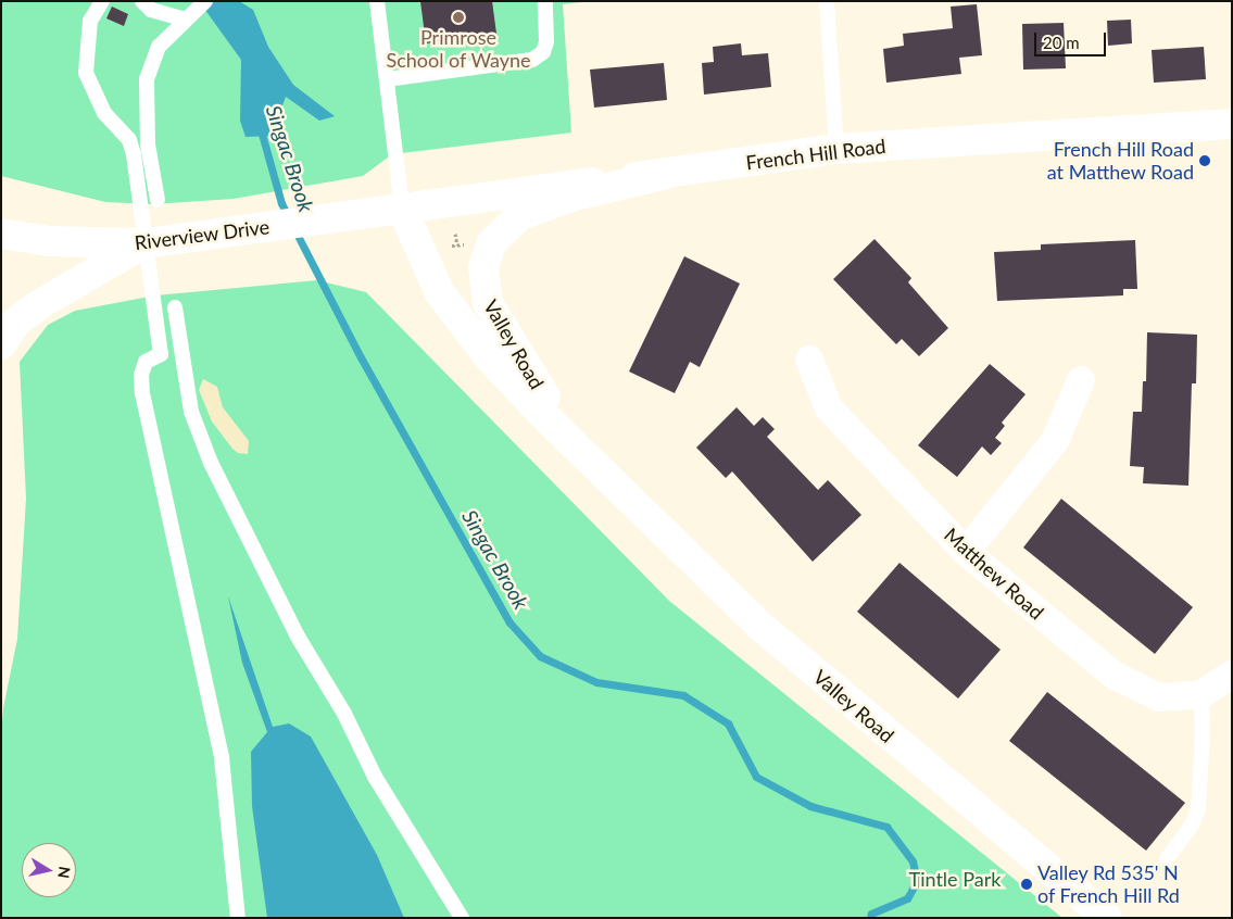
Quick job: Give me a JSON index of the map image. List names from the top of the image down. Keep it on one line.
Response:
{"streets":{"main road":["French Hill Road","Riverview Drive","Valley Road"],"street":["Matthew Road"]},"crossings":[["French Hill Road","Riverview Drive"],["French Hill Road","Valley Road"],["Riverview Drive","Valley Road"]],"water":["Singac Brook"],"parks":["Tintle Park"],"places":["Primrose School of Wayne","French Hill Road at Matthew Road","Valley Rd 535' N of French Hill Rd"],"scale_bar":"20 m","north":"right"}
